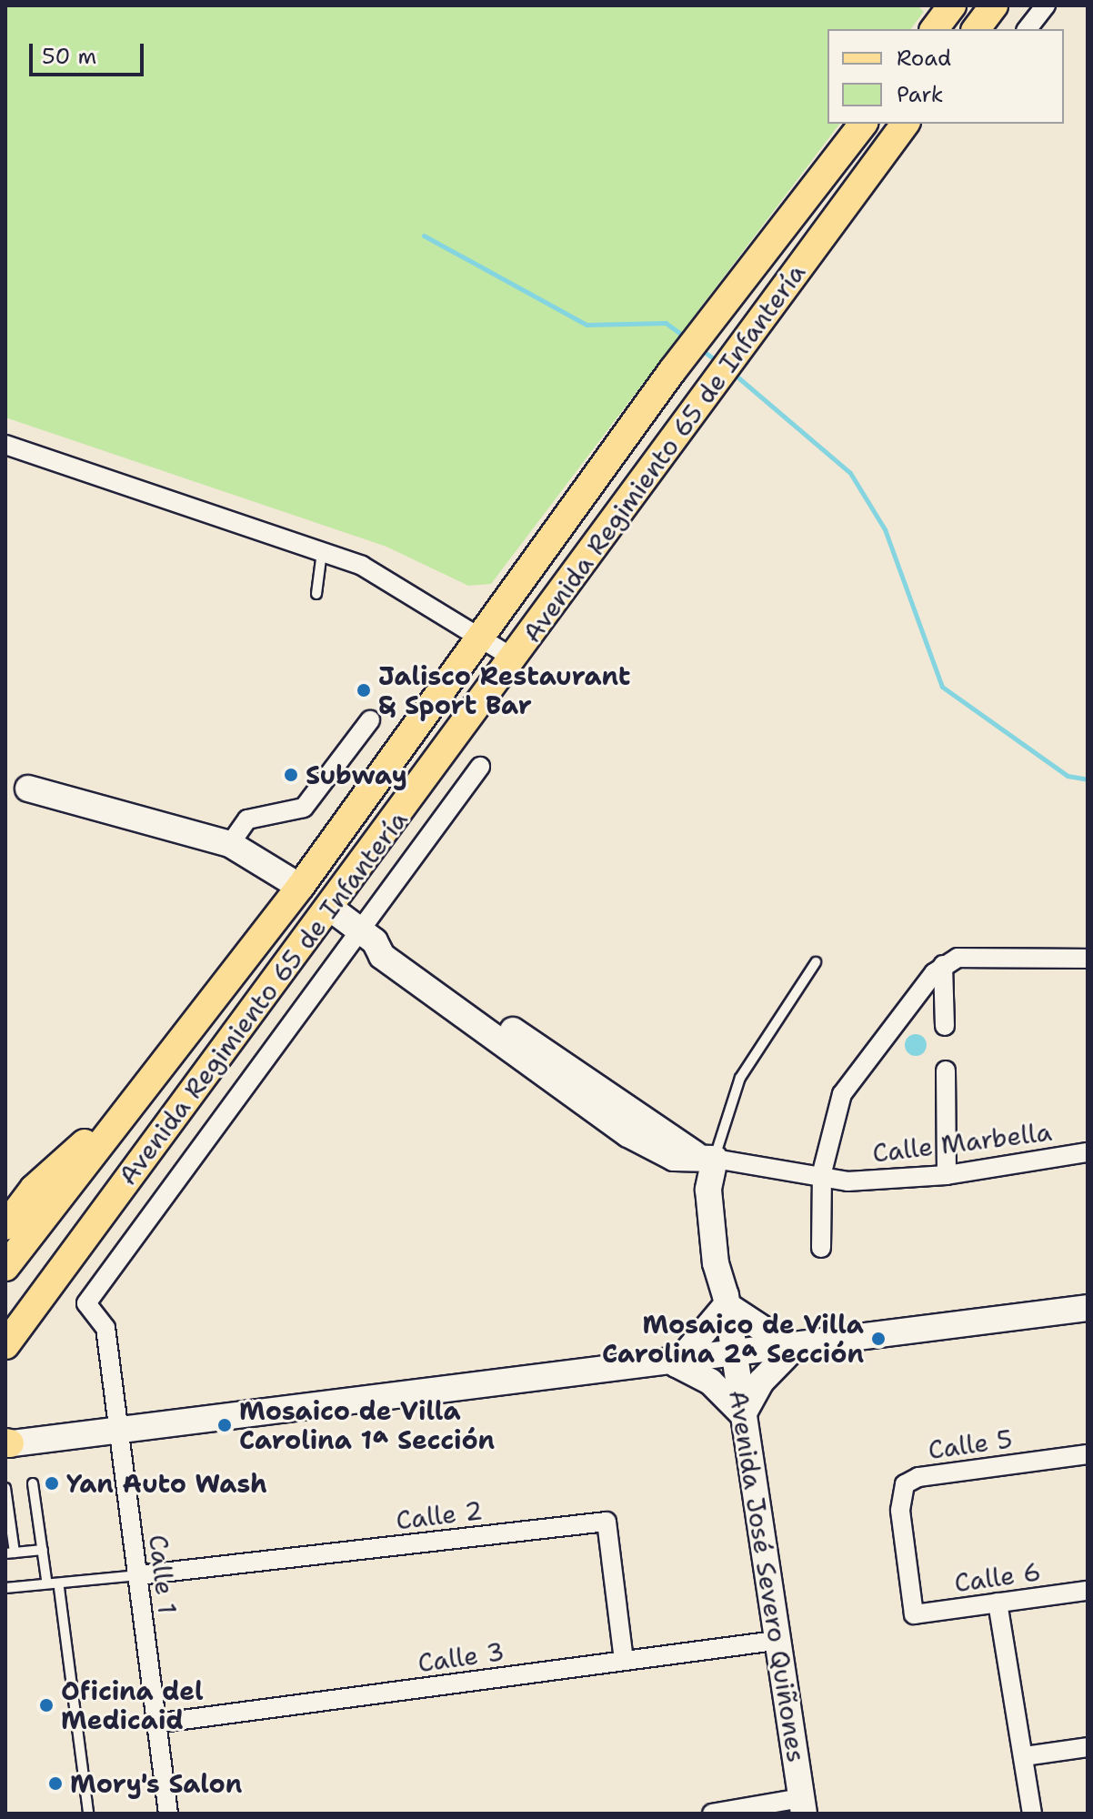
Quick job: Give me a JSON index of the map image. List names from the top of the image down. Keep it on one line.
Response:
{"streets":{"main road":["Avenida Regimiento 65 de Infantería"],"street":["Calle Marbella","Calle 5","Calle 2","Calle 1","Avenida José Severo Quiñones","Calle 6","Calle 3"]},"crossings":[["Calle Marbella","Avenida José Severo Quiñones"],["Calle 5","Calle 6"],["Calle 2","Calle 1"],["Calle 2","Calle 3"],["Calle 1","Calle 3"],["Avenida José Severo Quiñones","Calle 3"]],"places":["Jalisco Restaurant & Sport Bar","Subway","Mosaico de Villa Carolina 2ª Sección","Mosaico de Villa Carolina 1ª Sección","Yan Auto Wash","Oficina del Medicaid","Mory's Salon"],"legend":["Road","Park"],"scale_bar":"50 m"}
